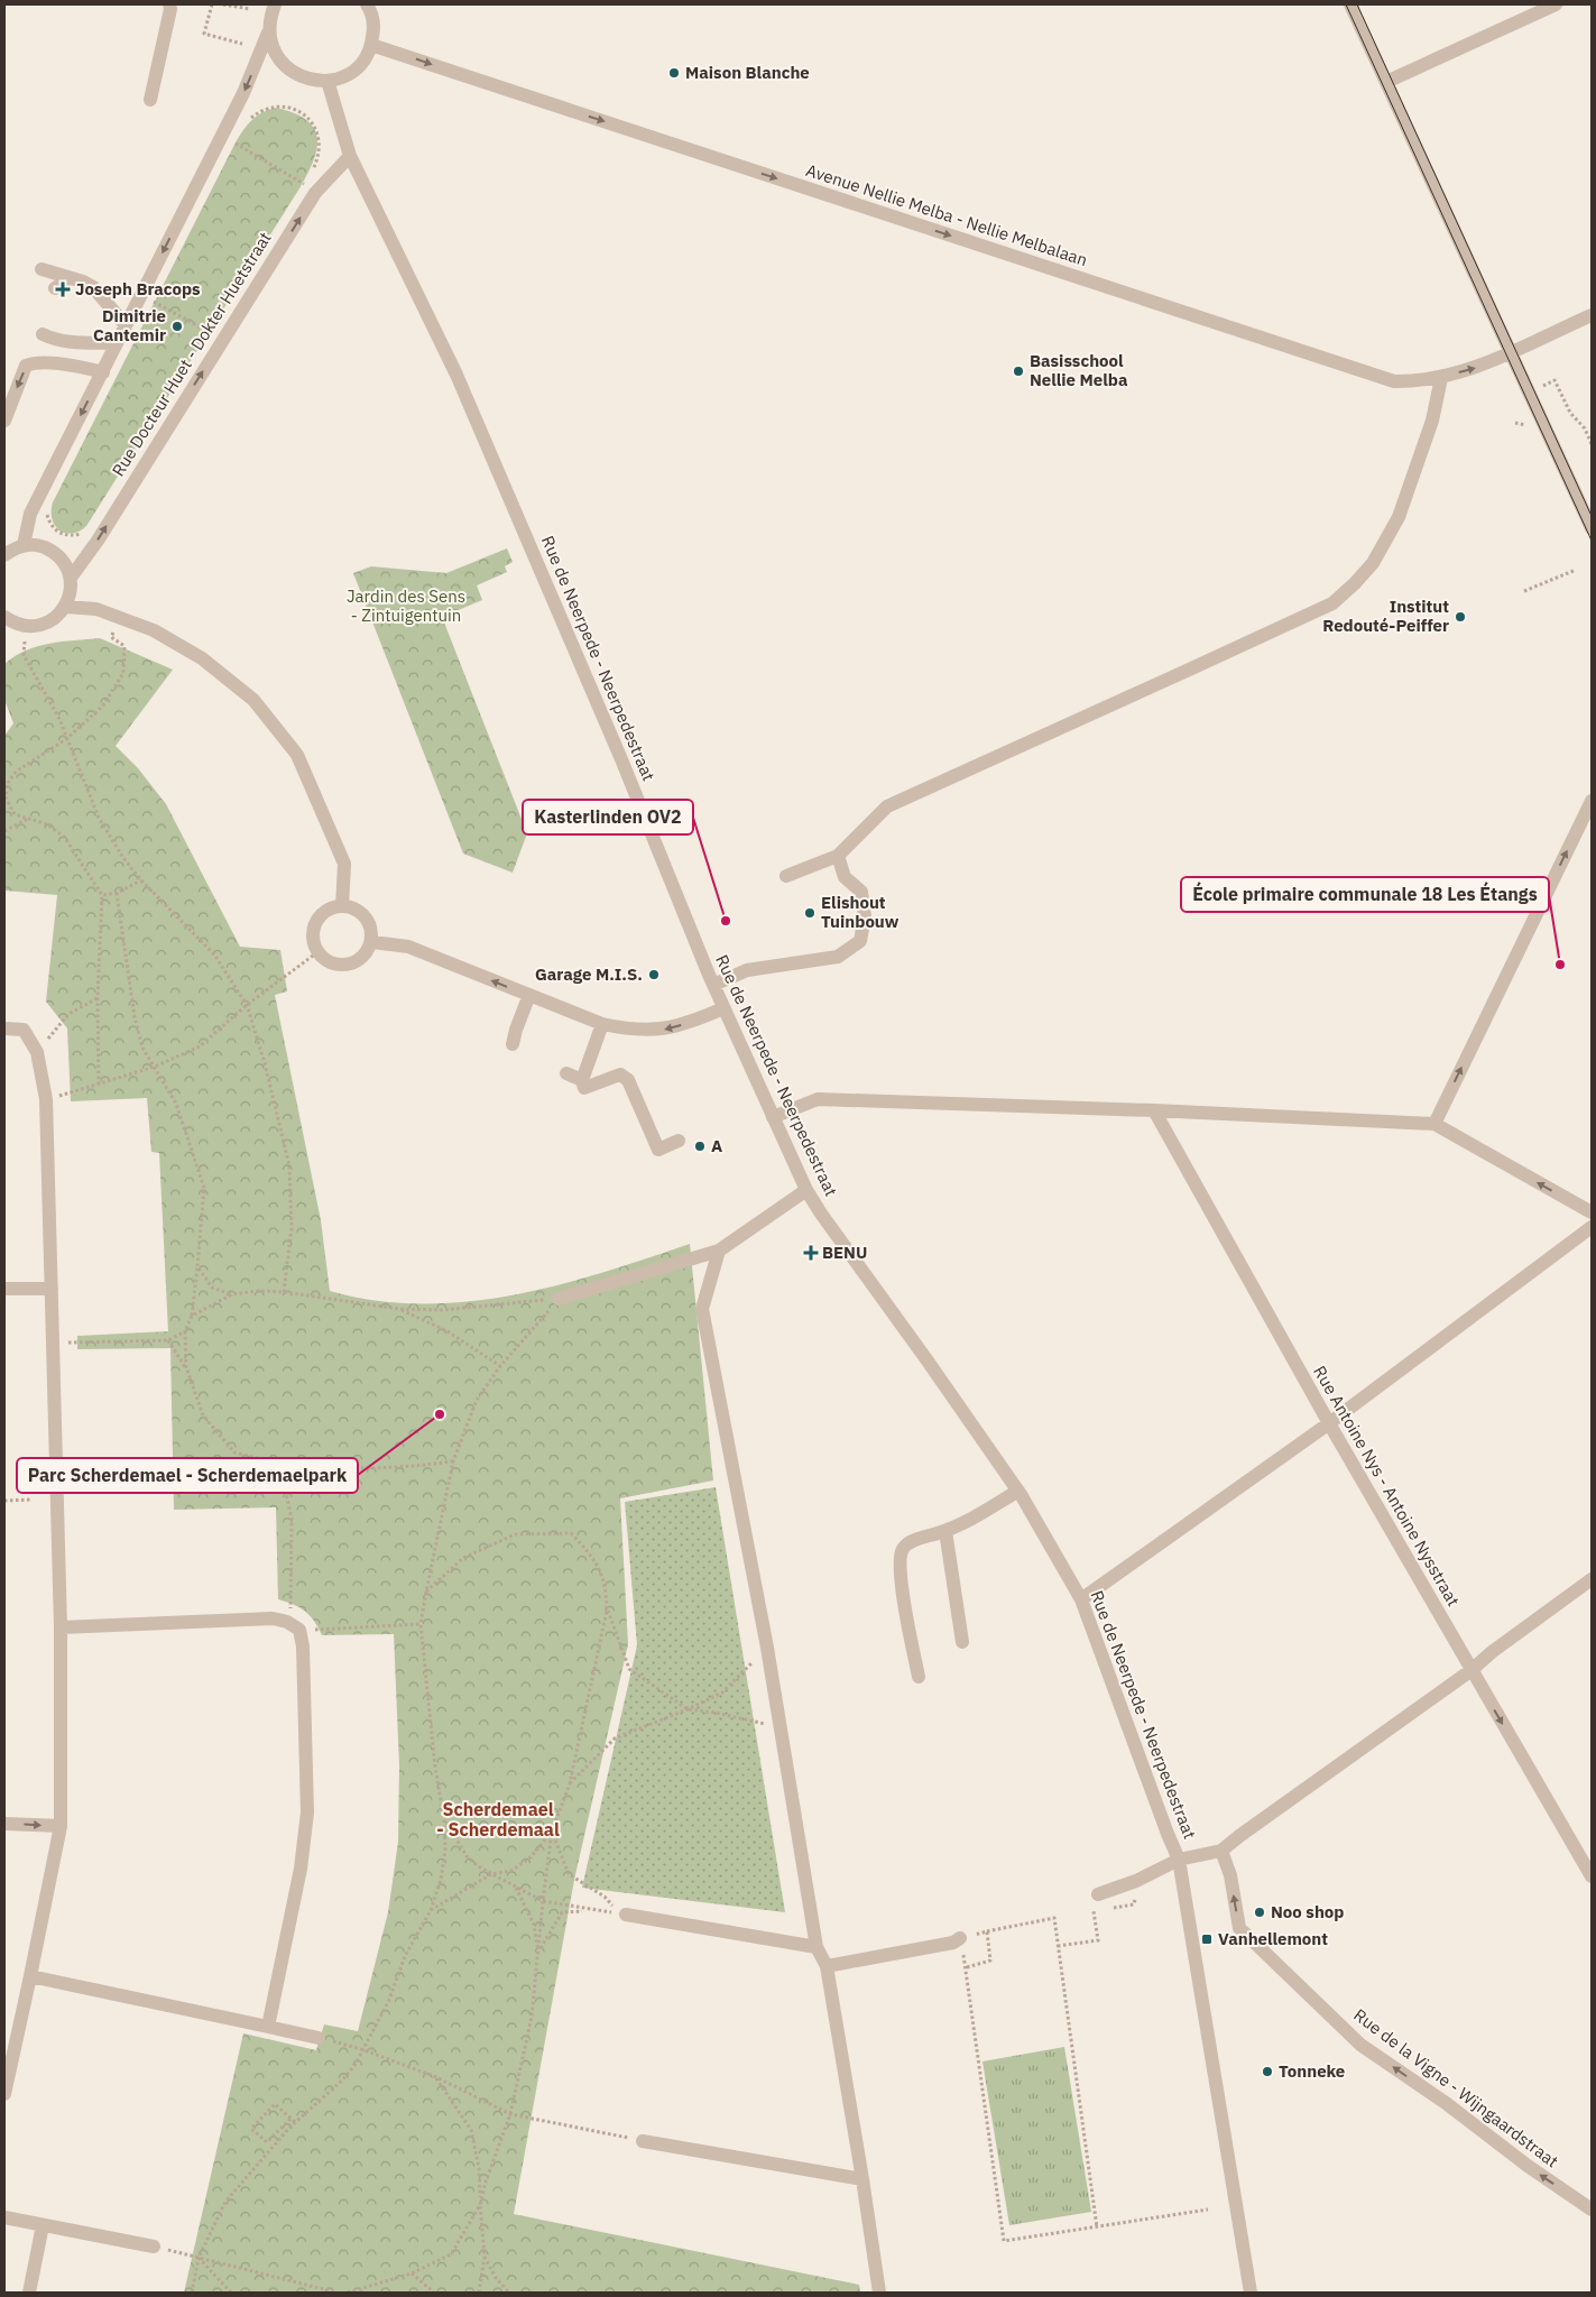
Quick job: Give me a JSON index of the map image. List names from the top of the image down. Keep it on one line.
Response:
{"streets":{"street":["Avenue Nellie Melba - Nellie Melbalaan","Rue Docteur Huet - Dokter Huetstraat","Rue de Neerpede - Neerpedestraat","Rue Antoine Nys - Antoine Nysstraat","Rue de la Vigne - Wijngaardstraat"]},"crossings":[["Rue Docteur Huet - Dokter Huetstraat","Rue de Neerpede - Neerpedestraat"]],"one_way":["Avenue Nellie Melba - Nellie Melbalaan","Rue de la Vigne - Wijngaardstraat"],"districts":["Scherdemael - Scherdemaal"],"parks":["Jardin des Sens - Zintuigentuin"],"places":{"other":["Maison Blanche","Dimitrie Cantemir","Basisschool Nellie Melba","Institut Redouté-Peiffer","Elishout Tuinbouw","Kasterlinden OV2","École primaire communale 18 Les Étangs","Garage M.I.S.","A","Parc Scherdemael - Scherdemaelpark","Noo shop","Tonneke"],"health":["Joseph Bracops","BENU"],"transit":["Vanhellemont"]}}
